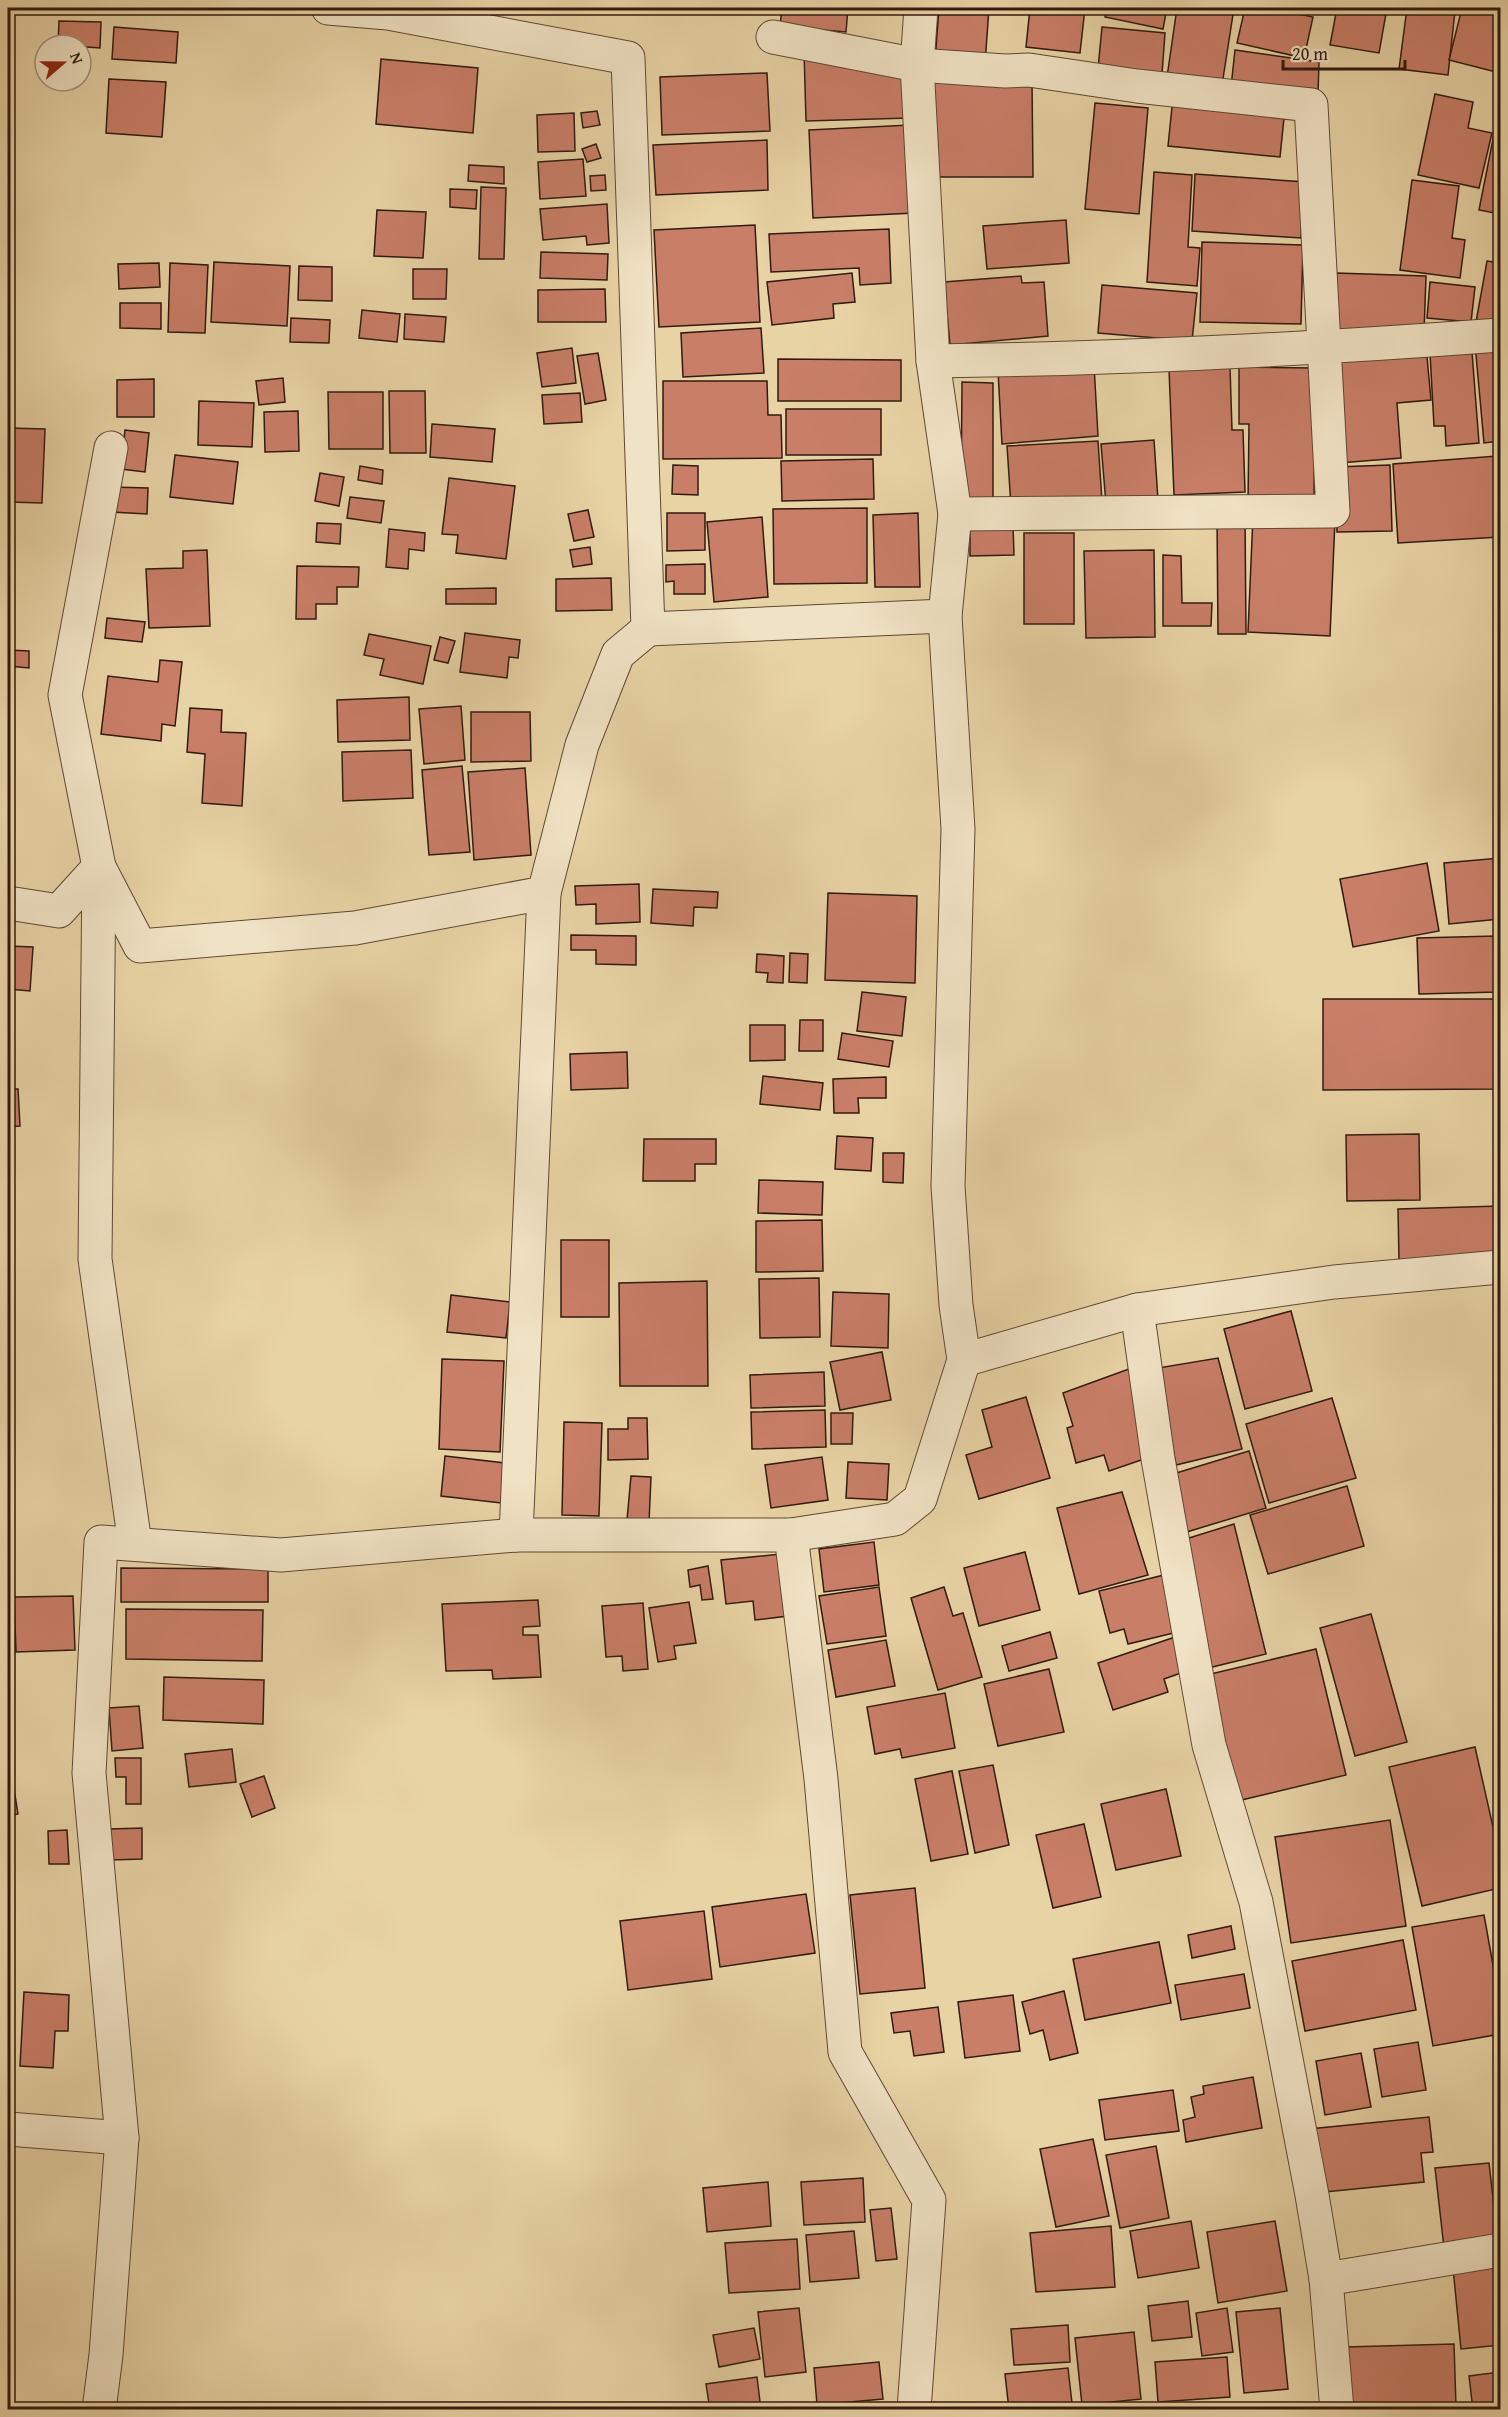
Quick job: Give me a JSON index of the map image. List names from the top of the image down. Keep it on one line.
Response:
{"scale_bar":"20 m","north":"right"}
